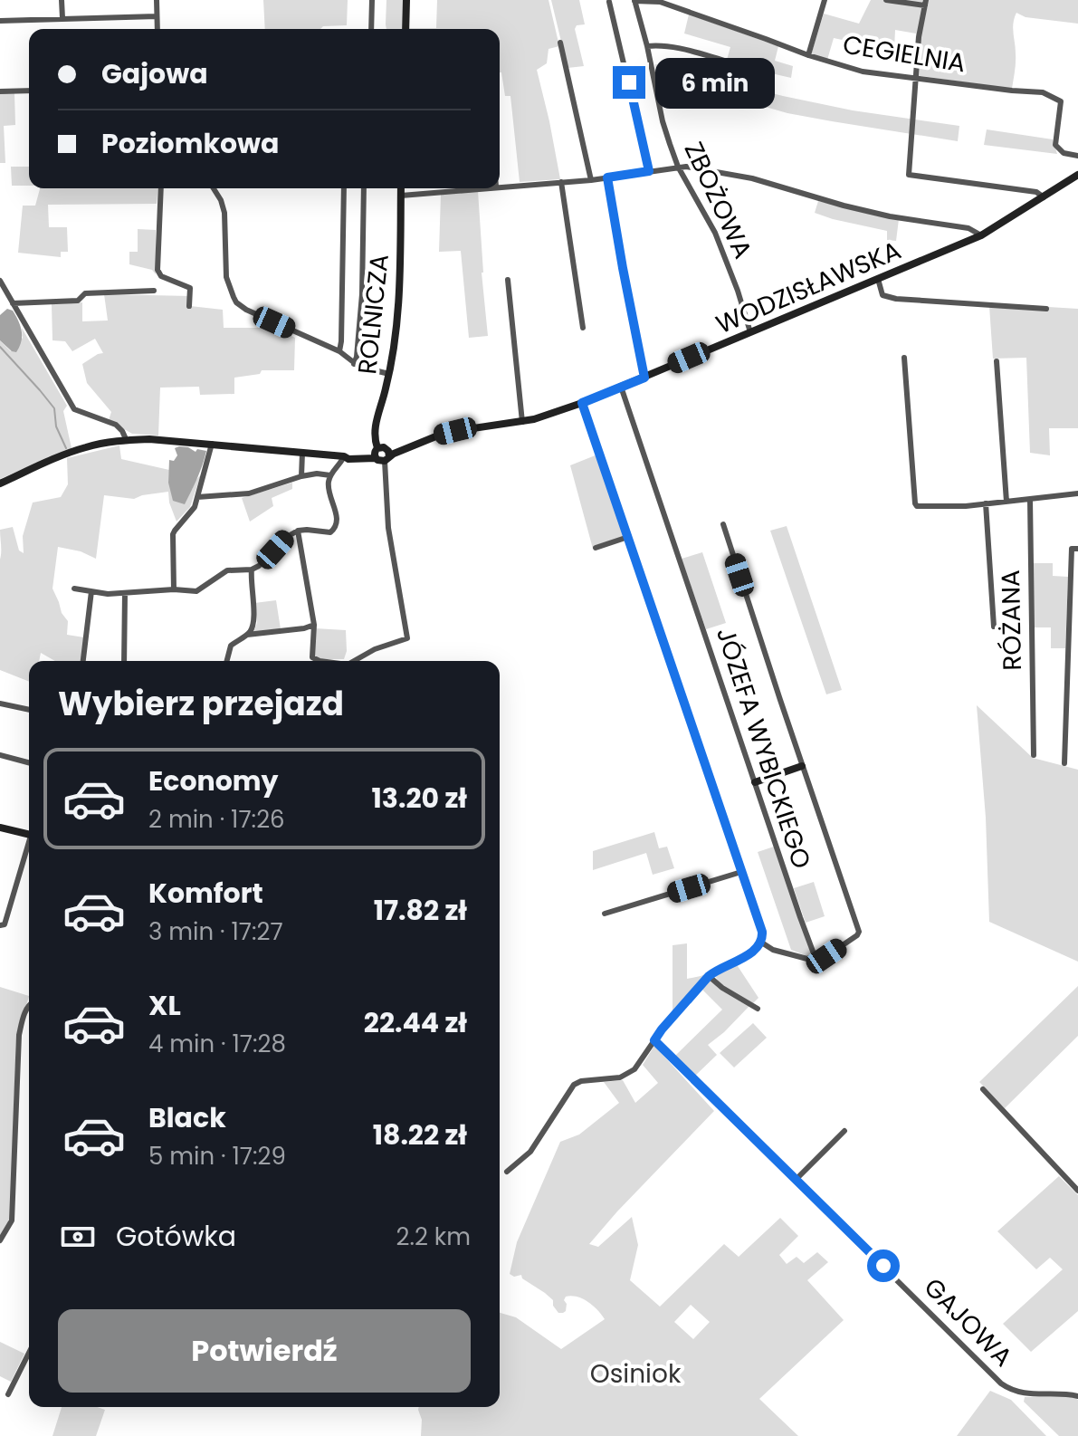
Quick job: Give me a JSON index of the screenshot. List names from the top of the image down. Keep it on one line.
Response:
{"streets":{"main road":["WODZISŁAWSKA","ROLNICZA"],"street":["CEGIELNIA","ZBOŻOWA","RÓŻANA","JÓZEFA WYBICKIEGO","GAJOWA"]},"crossings":[["CEGIELNIA","ZBOŻOWA"],["ZBOŻOWA","WODZISŁAWSKA"],["WODZISŁAWSKA","ROLNICZA"],["WODZISŁAWSKA","JÓZEFA WYBICKIEGO"]],"parks":["Osiniok"],"page":{"banner":["Gajowa","Poziomkowa"],"bubble":"6 min","heading":"Wybierz przejazd","list":[{"name":"Economy","note":"2 min · 17:26","value":"13.20 zł"},{"name":"Komfort","note":"3 min · 17:27","value":"17.82 zł"},{"name":"XL","note":"4 min · 17:28","value":"22.44 zł"},{"name":"Black","note":"5 min · 17:29","value":"18.22 zł"}],"pay":["Gotówka","2.2 km"],"buttons":"Potwierdź"}}
